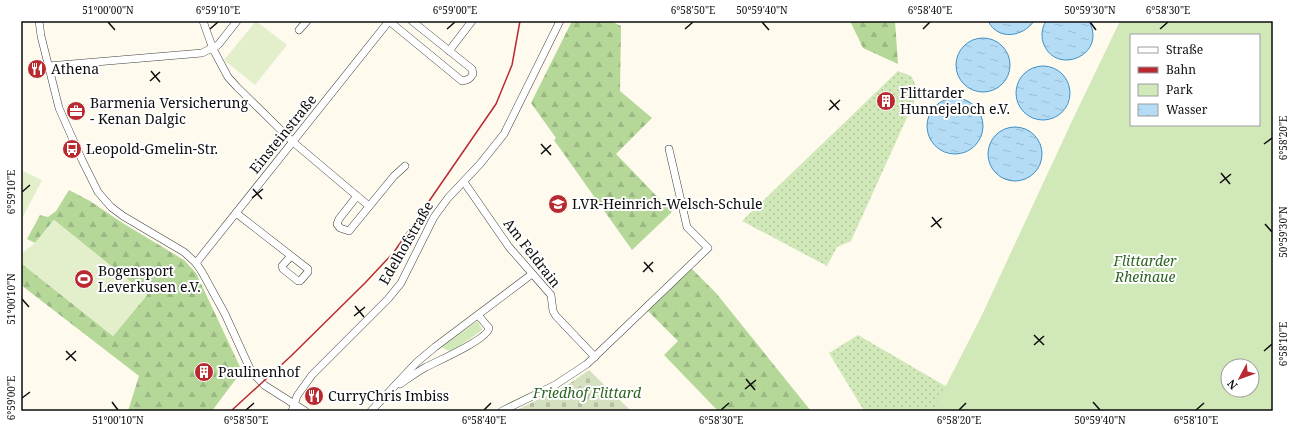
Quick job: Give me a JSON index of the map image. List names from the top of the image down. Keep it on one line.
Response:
{"streets":{"street":["Einsteinstraße","Edelhofstraße","Am Feldrain"]},"crossings":[["Edelhofstraße","Am Feldrain"]],"parks":["Flittarder Rheinaue","Friedhof Flittard"],"places":{"restaurant":["Athena","CurryChris Imbiss"],"building":["Flittarder Hunnejeloch e.V.","Paulinenhof"],"office":["Barmenia Versicherung - Kenan Dalgic"],"bus stop":["Leopold-Gmelin-Str."],"school or university":["LVR-Heinrich-Welsch-Schule"],"sports":["Bogensport Leverkusen e.V."]},"legend":["Straße","Bahn","Park","Wasser"],"north":"bottom left","coordinates":["51°00'00\"N","6°59'10\"E","6°59'00\"E","6°58'50\"E","50°59'40\"N","6°58'40\"E","50°59'30\"N","6°58'30\"E","6°58'20\"E","51°00'10\"N","6°58'10\"E"]}
